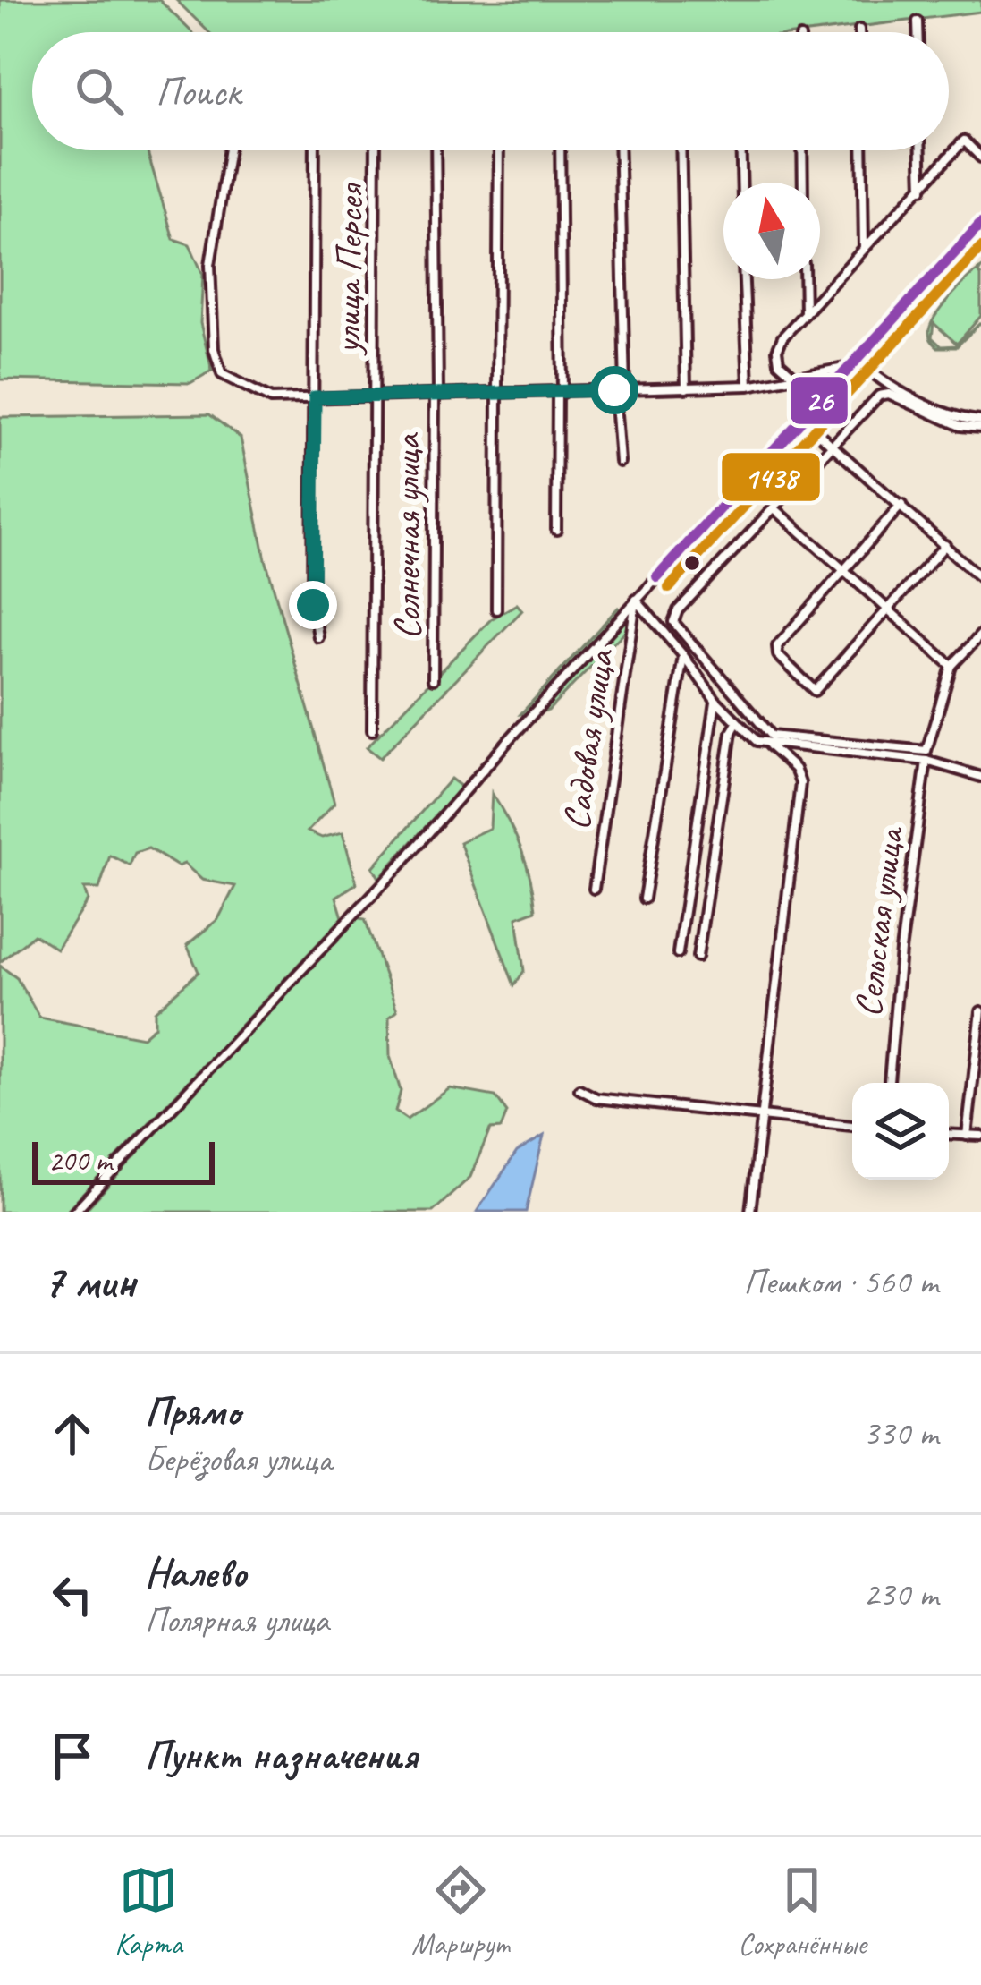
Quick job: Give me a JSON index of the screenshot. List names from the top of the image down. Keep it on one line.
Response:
{"streets":{"street":["улица Персея","Солнечная улица","Садовая улица","Сельская улица"]},"lines":["transit line 26","transit line 1438"],"scale_bar":"200 m","north":"top","page":{"search":"Поиск","scale":"200 m","heading":["7 мин","Пешком · 560 m"],"list":[["Прямо","Берёзовая улица","330 m"],["Налево","Полярная улица","230 m"],"Пункт назначения"],"nav":["Карта","Маршрут","Сохранённые"]}}
